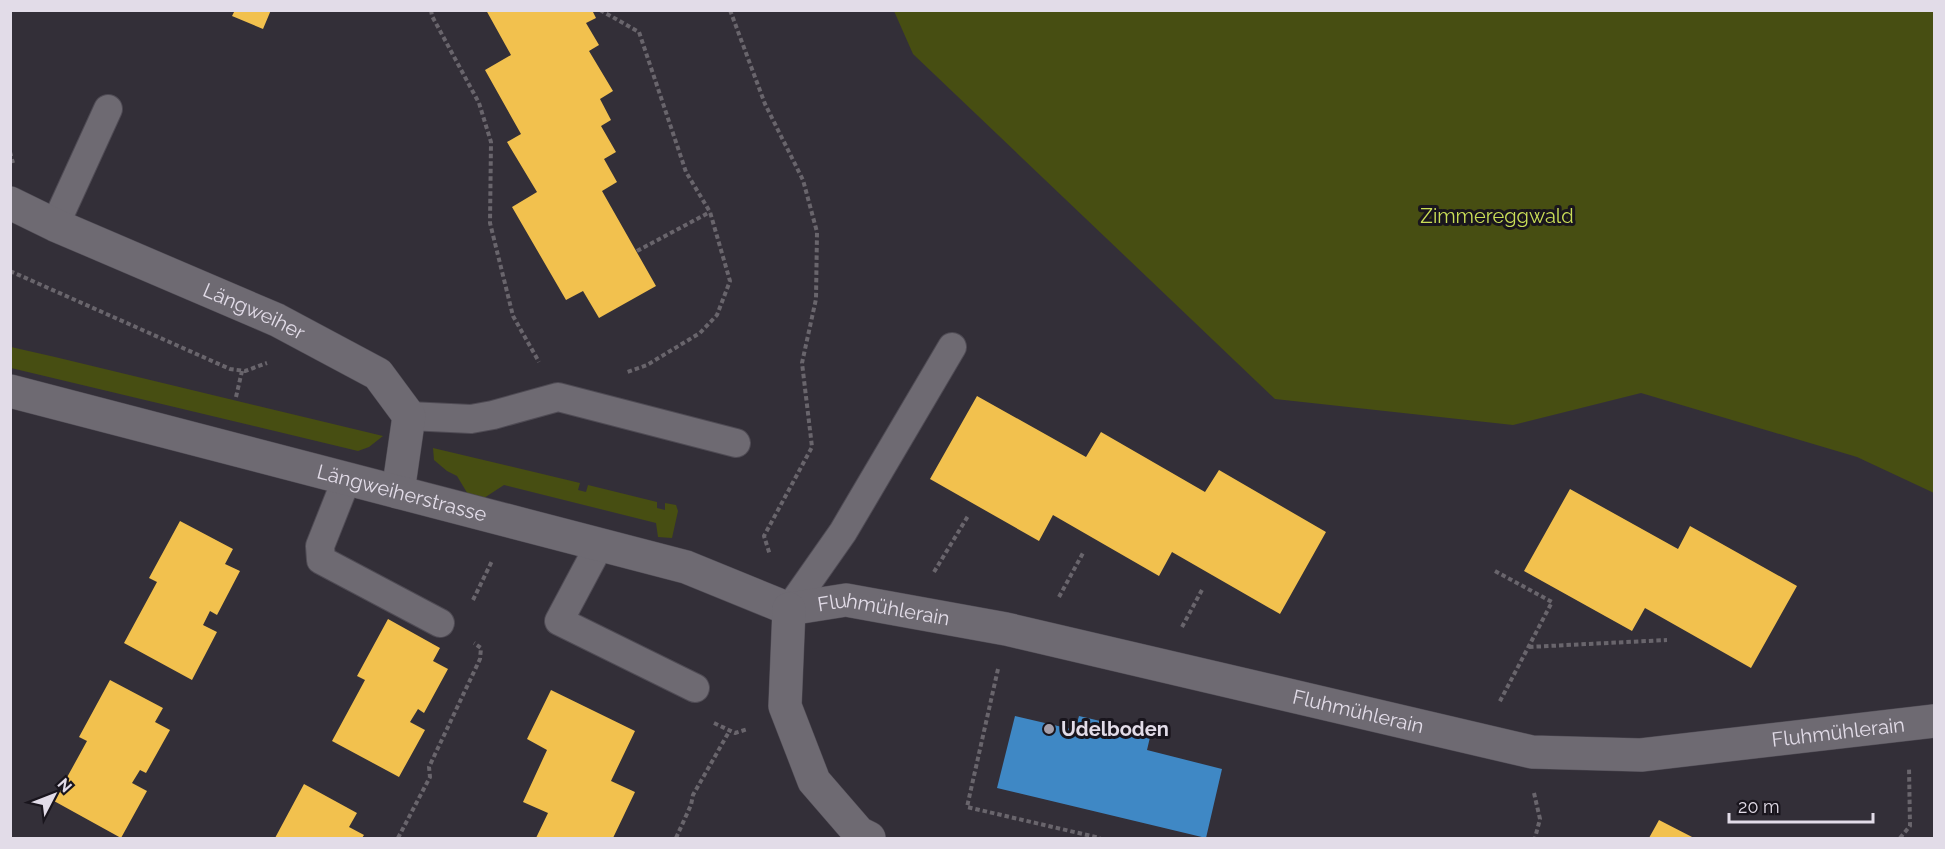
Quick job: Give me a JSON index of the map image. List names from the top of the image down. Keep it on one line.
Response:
{"streets":{"street":["Längweiher","Längweiherstrasse","Fluhmühlerain"]},"crossings":[["Längweiherstrasse","Fluhmühlerain"]],"parks":["Zimmereggwald"],"places":["Udelboden"],"scale_bar":"20 m","north":"top right"}
